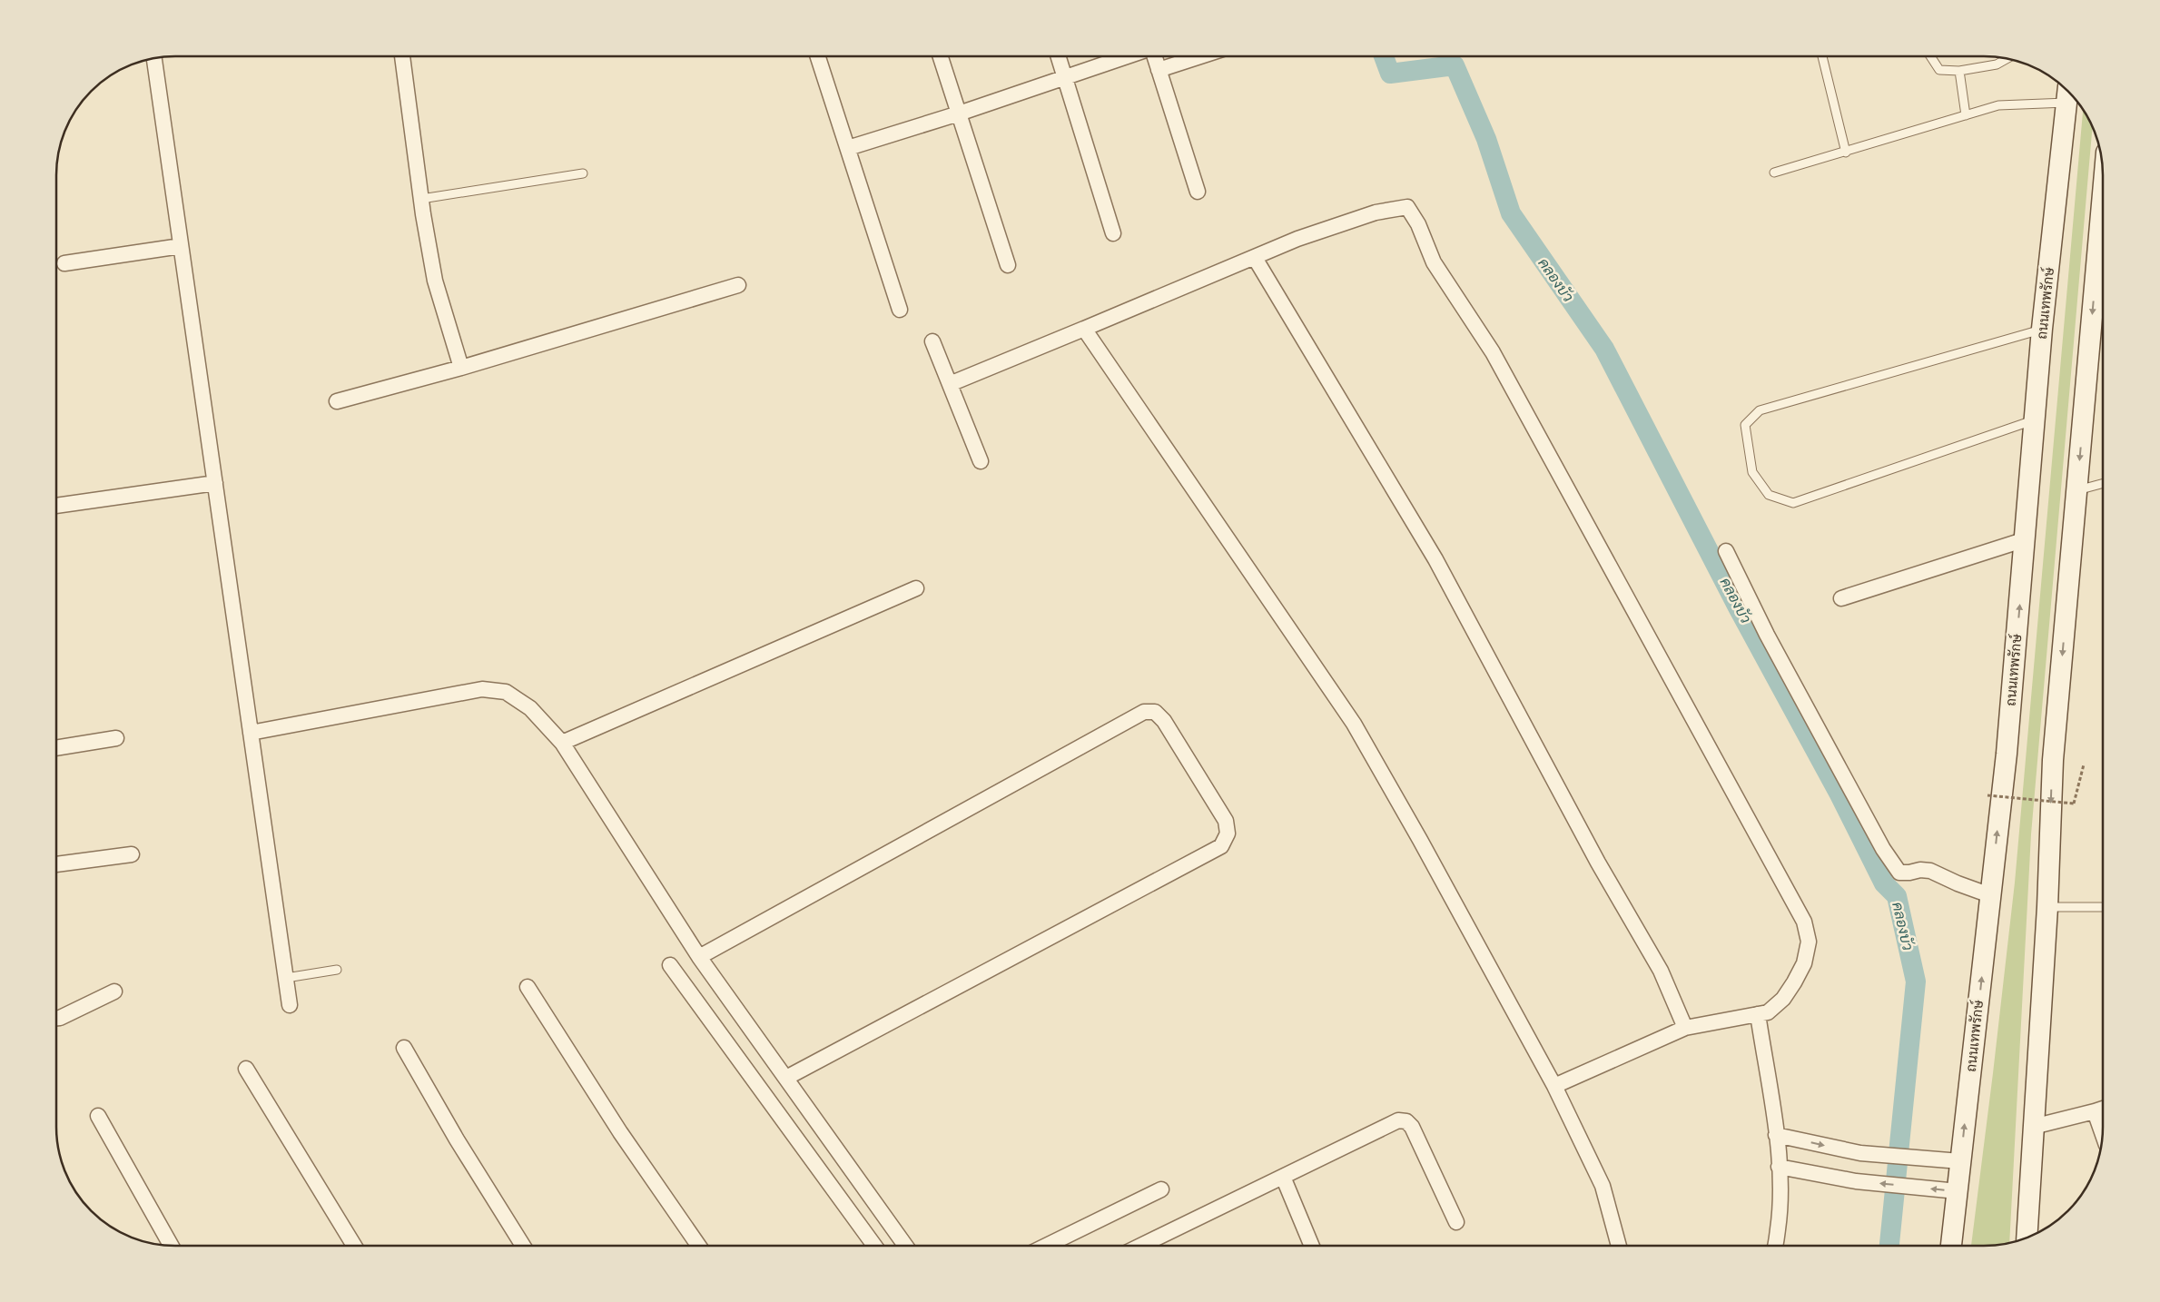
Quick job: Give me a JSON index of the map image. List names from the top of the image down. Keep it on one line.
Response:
{"streets":{"main road":["ถนนเทพรักษ์"]},"water":["คลองบัว"]}
